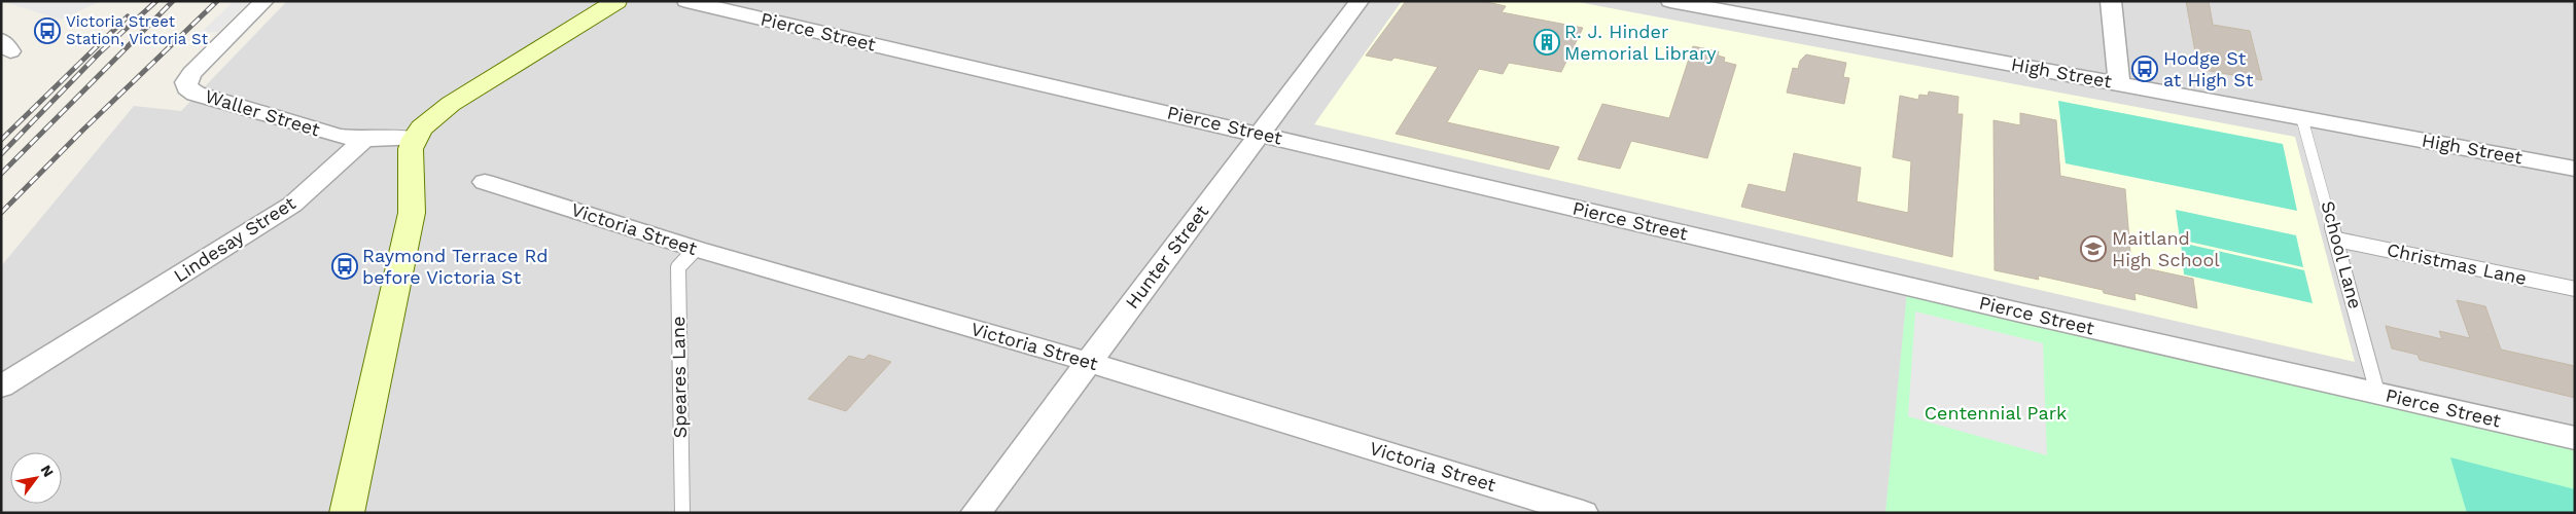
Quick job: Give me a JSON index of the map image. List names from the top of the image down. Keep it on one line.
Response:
{"streets":{"street":["Pierce Street","High Street","Waller Street","Victoria Street","Lindesay Street","Hunter Street"],"lane":["School Lane","Christmas Lane","Speares Lane"]},"crossings":[["Pierce Street","School Lane"],["Pierce Street","Hunter Street"],["High Street","School Lane"],["Waller Street","Lindesay Street"],["Victoria Street","Hunter Street"],["Victoria Street","Speares Lane"],["School Lane","Christmas Lane"]],"parks":["Centennial Park"],"places":{"bus stop":["Victoria Street Station, Victoria St","Hodge St at High St","Raymond Terrace Rd before Victoria St"],"building":["R. J. Hinder Memorial Library"],"school or university":["Maitland High School"]},"north":"top right"}
